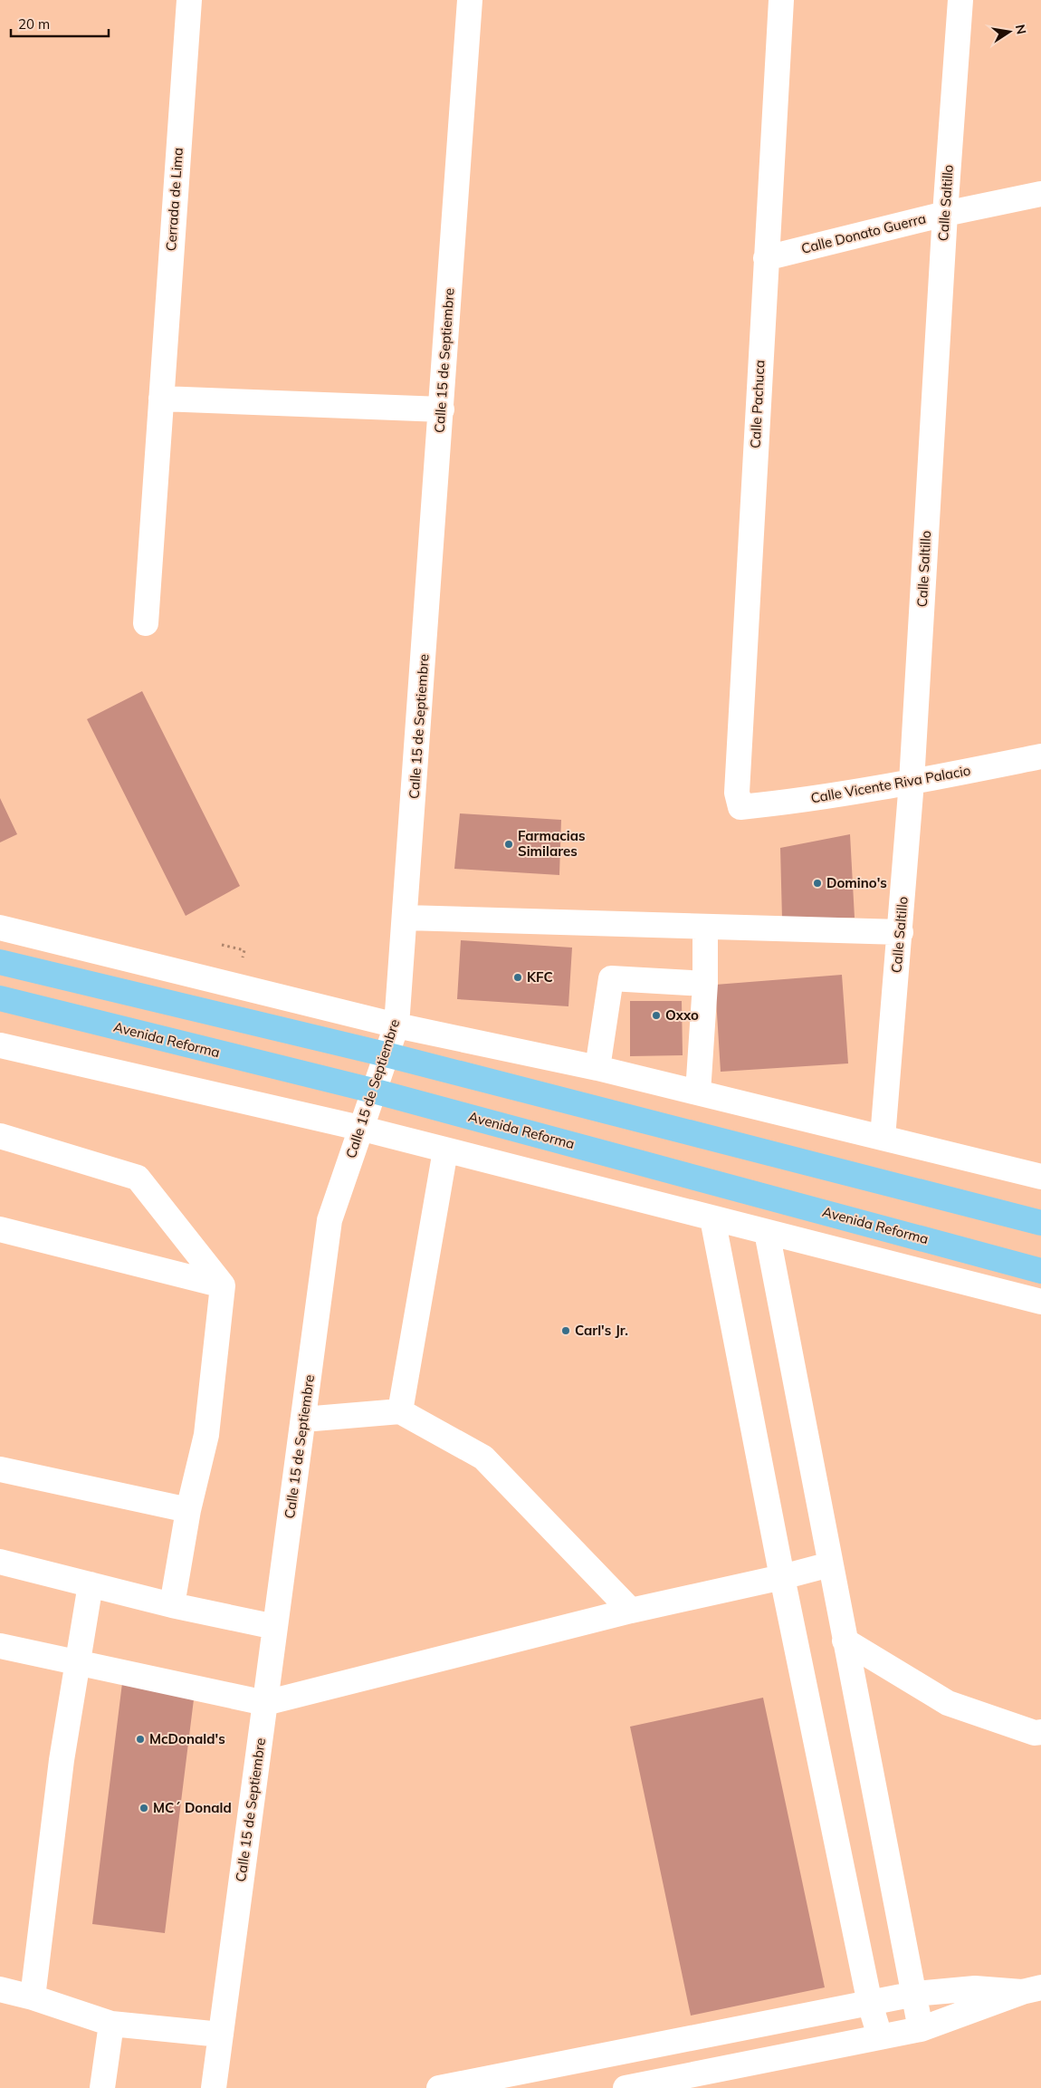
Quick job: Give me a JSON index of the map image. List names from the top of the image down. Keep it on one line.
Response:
{"streets":{"main road":["Avenida Reforma"],"street":["Cerrada de Lima","Calle Saltillo","Calle Donato Guerra","Calle 15 de Septiembre","Calle Pachuca","Calle Vicente Riva Palacio"]},"crossings":[["Calle Saltillo","Calle Donato Guerra"],["Calle Saltillo","Calle Vicente Riva Palacio"],["Calle Donato Guerra","Calle Pachuca"],["Calle 15 de Septiembre","Avenida Reforma"],["Calle Pachuca","Calle Vicente Riva Palacio"]],"places":["Farmacias Similares","Domino's","KFC","Oxxo","Carl's Jr.","McDonald's","MC´ Donald"],"scale_bar":"20 m","north":"right"}
